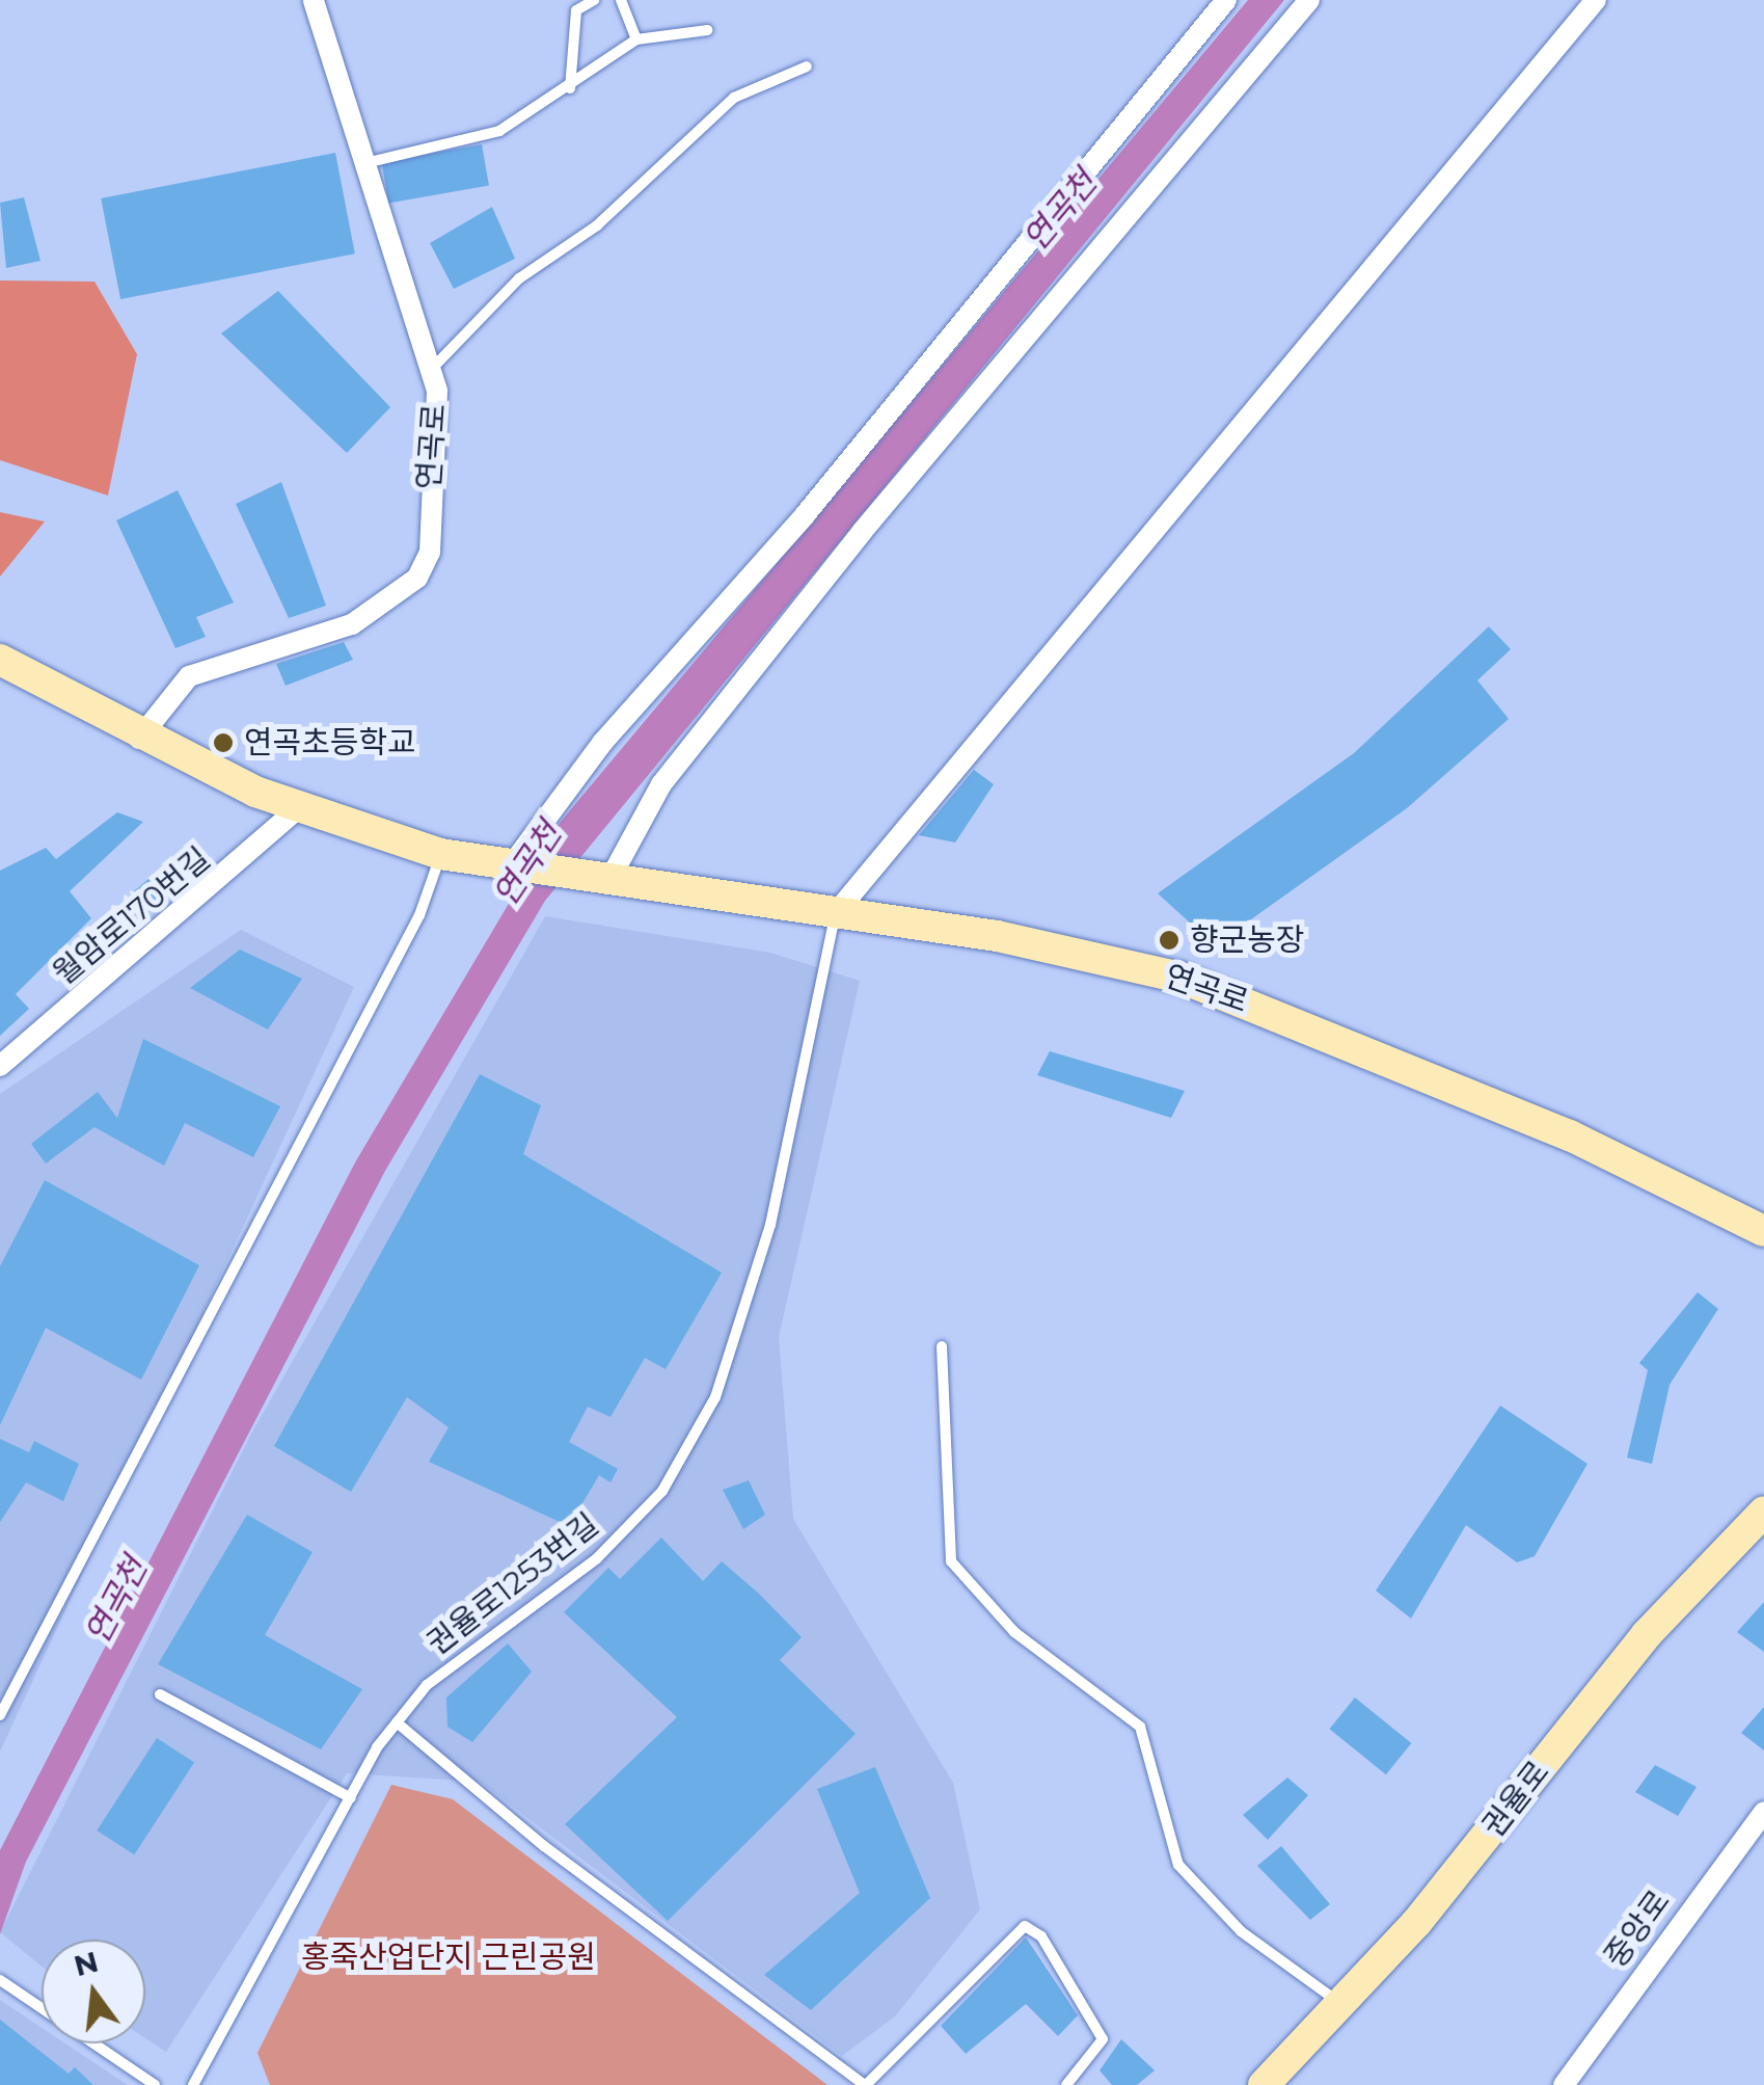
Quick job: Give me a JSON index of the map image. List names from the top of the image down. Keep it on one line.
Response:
{"streets":{"street":["연곡로","월암로170번길","권율로","중앙로"],"lane":["권율로1253번길"]},"crossings":[["연곡로","권율로1253번길"]],"water":["연곡천"],"parks":["홍죽산업단지 근린공원"],"places":["연곡초등학교","향군농장"],"north":"top"}
